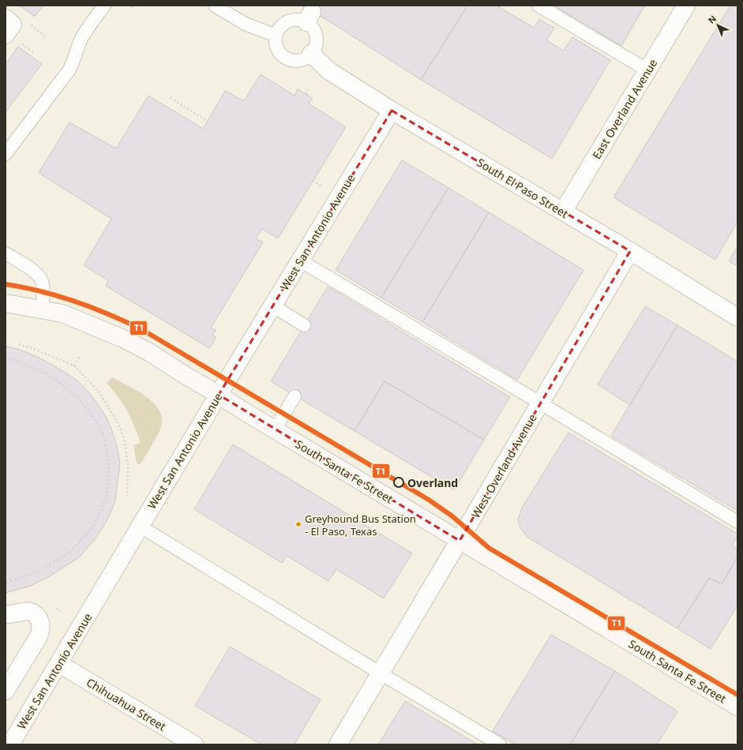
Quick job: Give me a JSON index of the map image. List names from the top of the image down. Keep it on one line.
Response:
{"streets":{"main road":["South Santa Fe Street"],"street":["East Overland Avenue","South El Paso Street","West San Antonio Avenue","West Overland Avenue","Chihuahua Street"]},"crossings":[["East Overland Avenue","South El Paso Street"],["South El Paso Street","West San Antonio Avenue"],["South El Paso Street","West Overland Avenue"],["West San Antonio Avenue","South Santa Fe Street"],["West San Antonio Avenue","Chihuahua Street"],["West Overland Avenue","South Santa Fe Street"]],"places":["Overland","Greyhound Bus Station - El Paso, Texas"],"lines":["transit line T1"],"north":"top left"}
